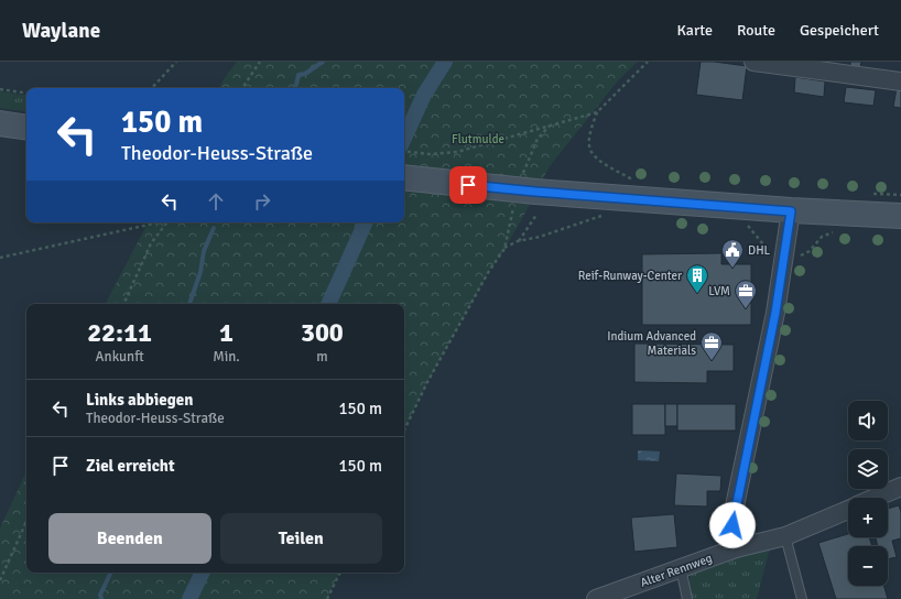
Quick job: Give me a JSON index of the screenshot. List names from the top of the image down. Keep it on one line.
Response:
{"streets":{"street":["Alter Rennweg"]},"parks":["Flutmulde"],"places":{"public building":["DHL"],"building":["Reif-Runway-Center"],"office":["LVM","Indium Advanced Materials"]},"page":{"header":"Waylane","nav":["Karte","Route","Gespeichert"],"turn":["150 m","Theodor-Heuss-Straße"],"eta":["22:11","Ankunft","1","Min.","300","m"],"list":[{"name":"Links abbiegen","note":"Theodor-Heuss-Straße","value":"150 m"},{"name":"Ziel erreicht","value":"150 m"}],"map_buttons":["+","−"],"buttons":["Beenden","Teilen"]}}
